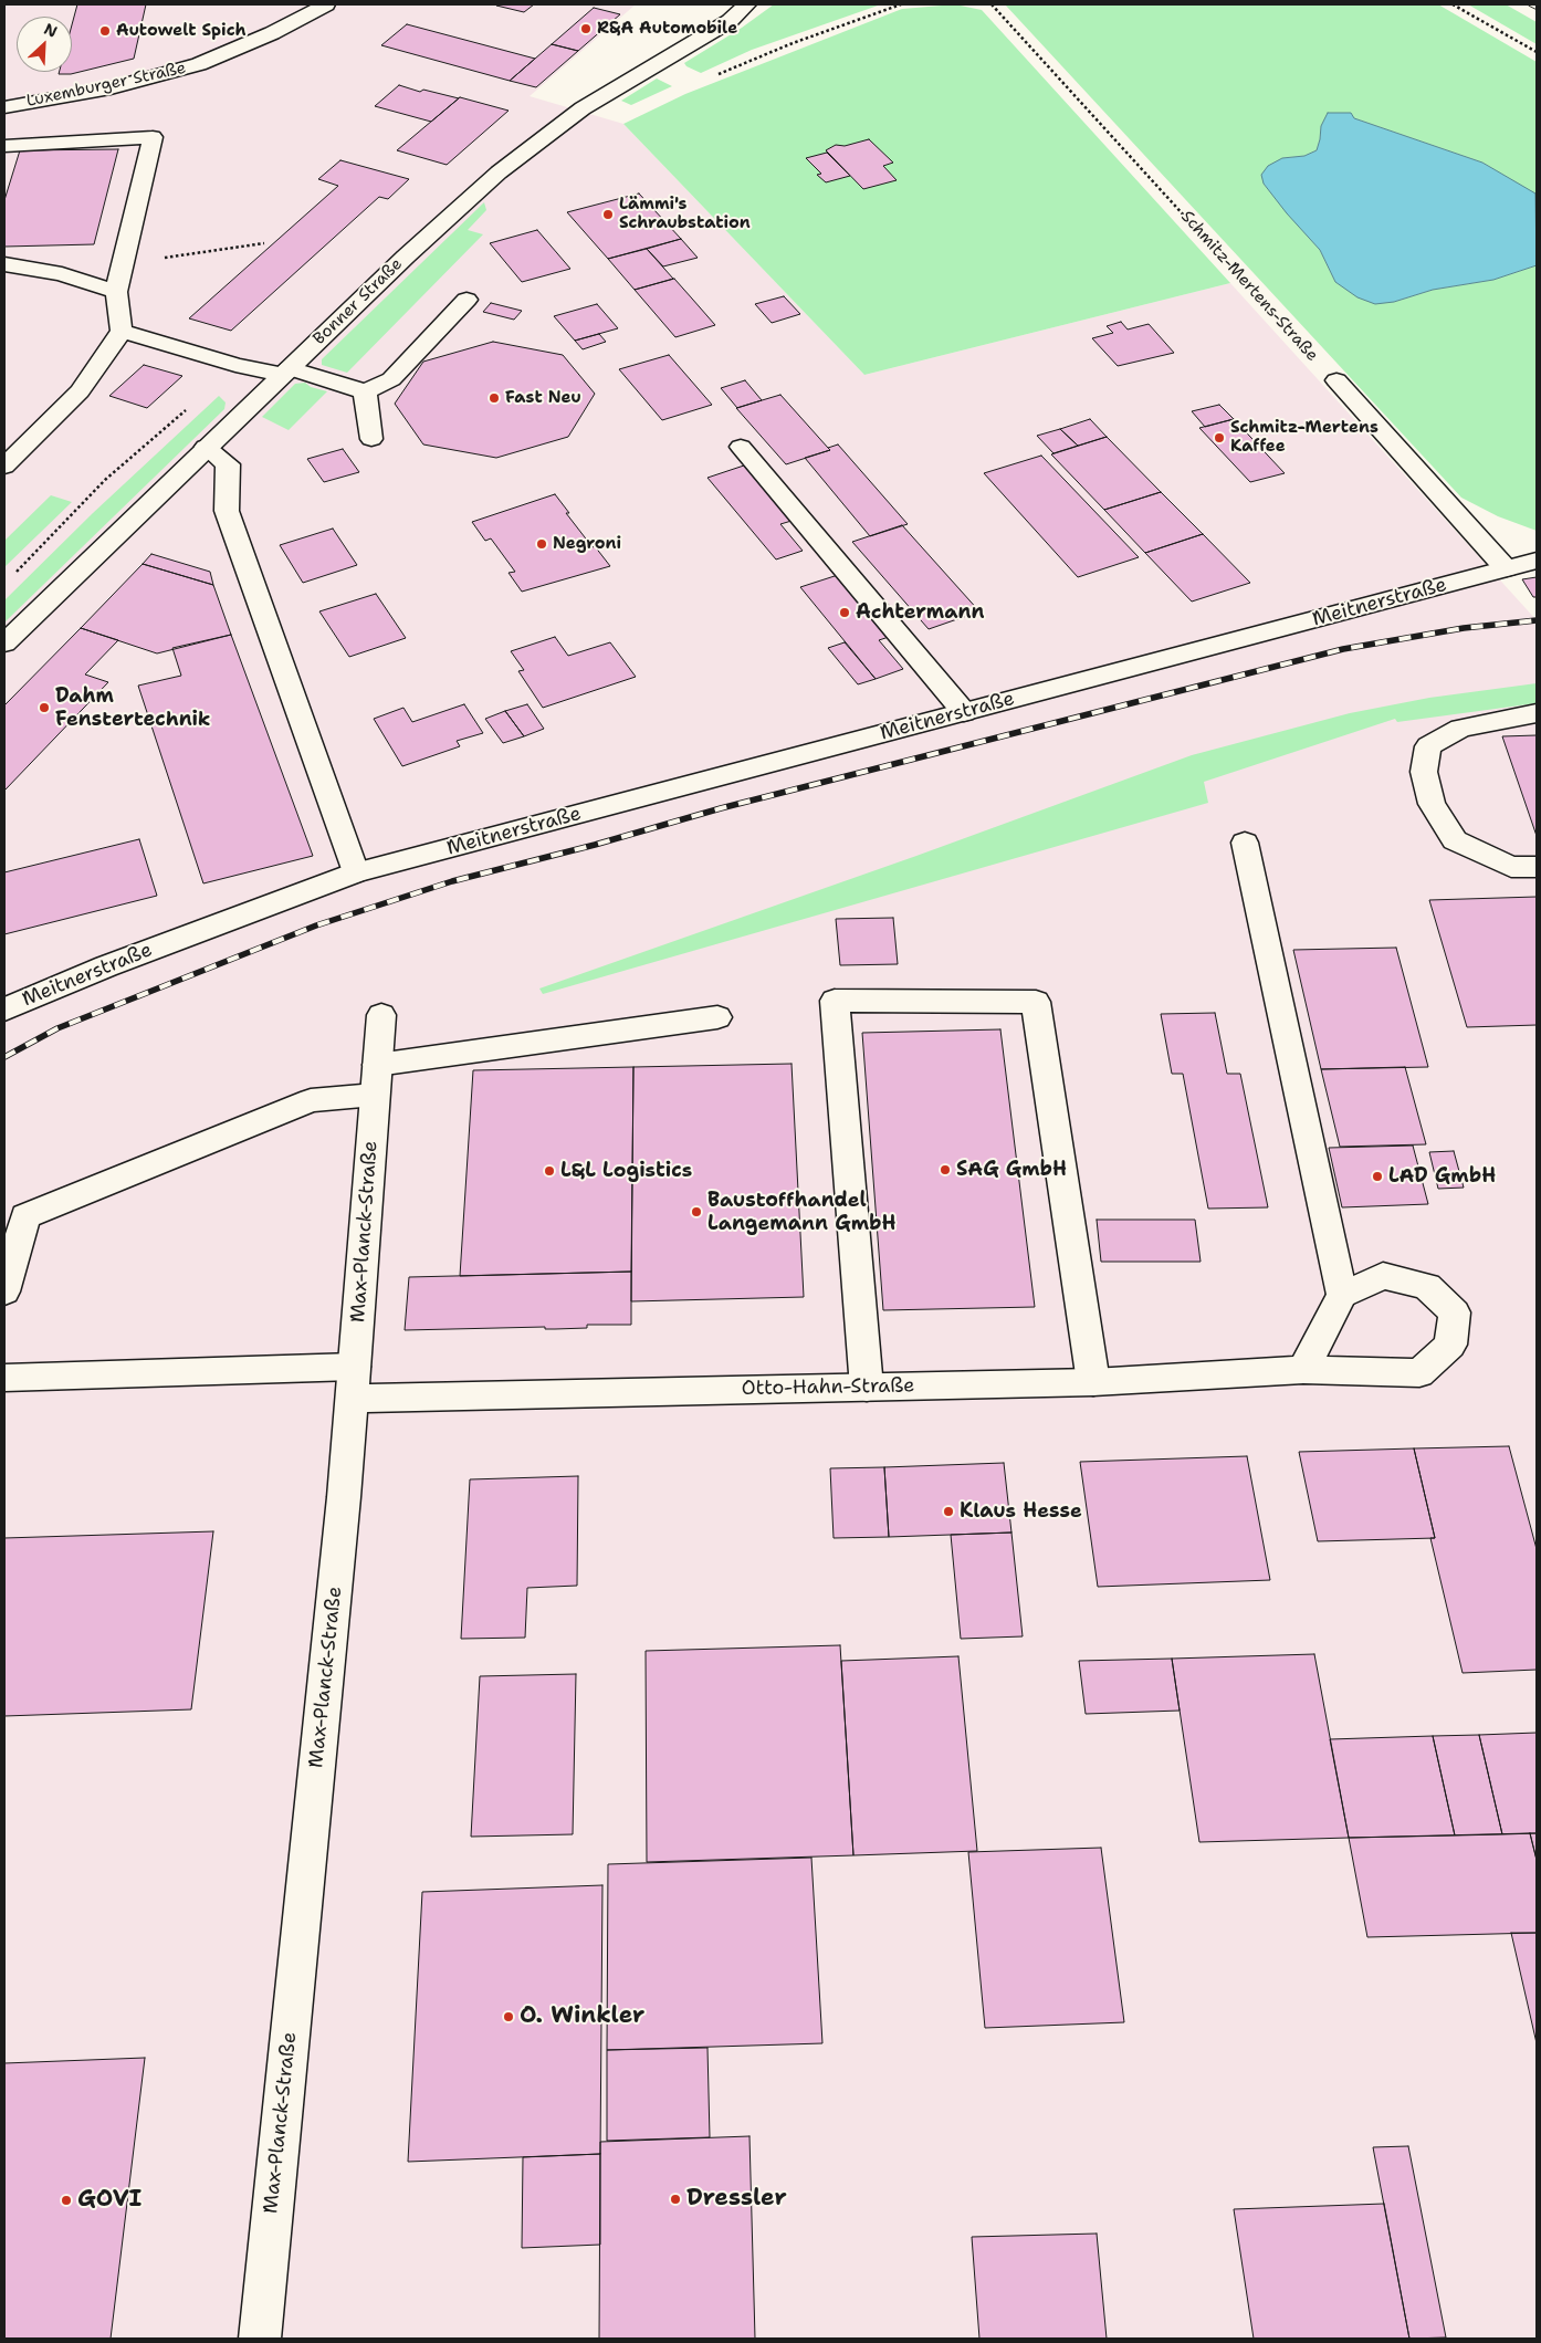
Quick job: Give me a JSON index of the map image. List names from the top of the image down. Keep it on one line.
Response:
{"streets":{"street":["Luxemburger Straße","Bonner Straße","Meitnerstraße","Max-Planck-Straße","Otto-Hahn-Straße"],"path":["Schmitz-Mertens-Straße"]},"crossings":[["Max-Planck-Straße","Otto-Hahn-Straße"]],"places":["R&A Automobile","Autowelt Spich","Lämmi's Schraubstation","Fast Neu","Schmitz-Mertens Kaffee","Negroni","Achtermann","Dahm Fenstertechnik","SAG GmbH","L&L Logistics","LAD GmbH","Baustoffhandel Langemann GmbH","Klaus Hesse","O. Winkler","Dressler","GOVI"],"north":"top right"}
